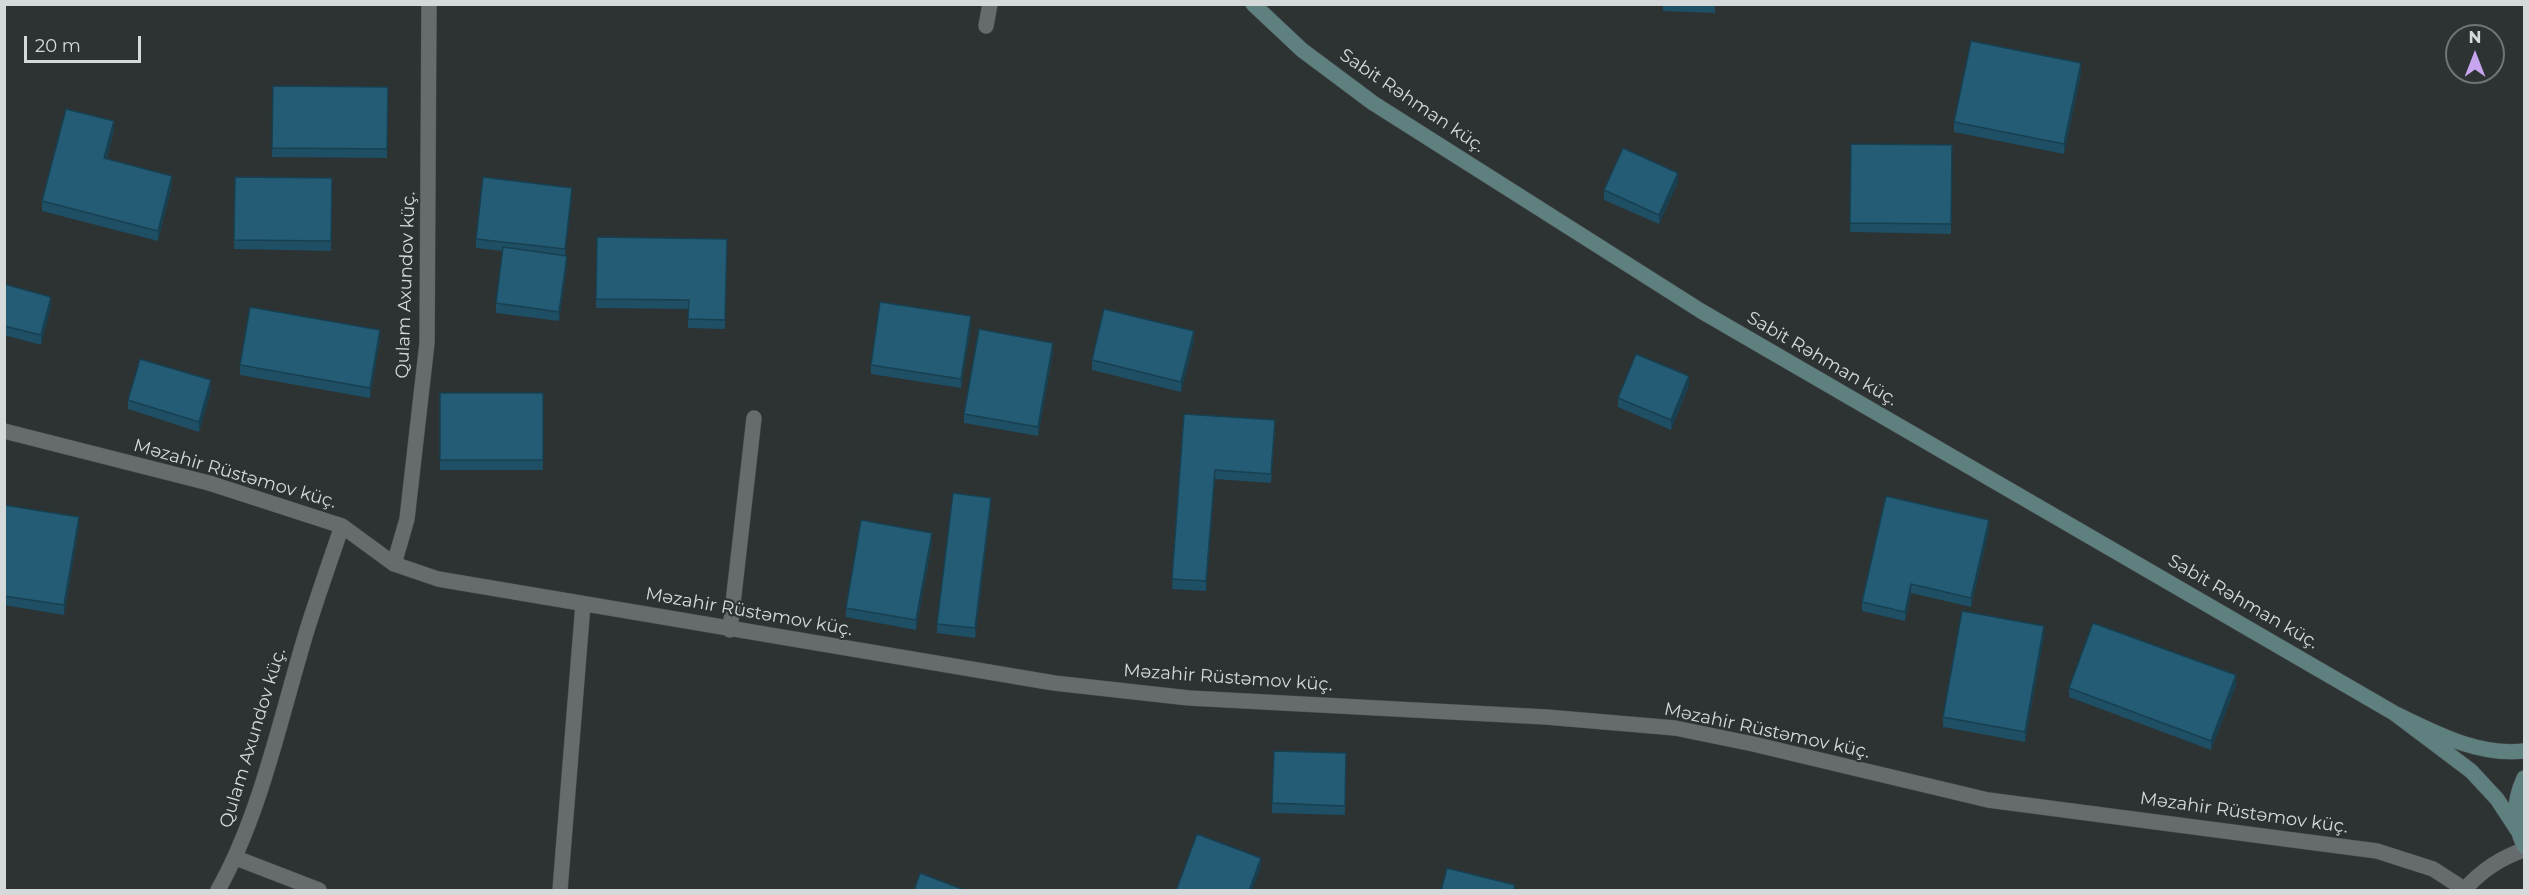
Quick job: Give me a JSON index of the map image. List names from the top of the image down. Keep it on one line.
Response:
{"streets":{"main road":["Sabit Rəhman küç."],"street":["Qulam Axundov küç.","Məzahir Rüstəmov küç."]},"crossings":[["Qulam Axundov küç.","Məzahir Rüstəmov küç."]],"scale_bar":"20 m","north":"top"}
